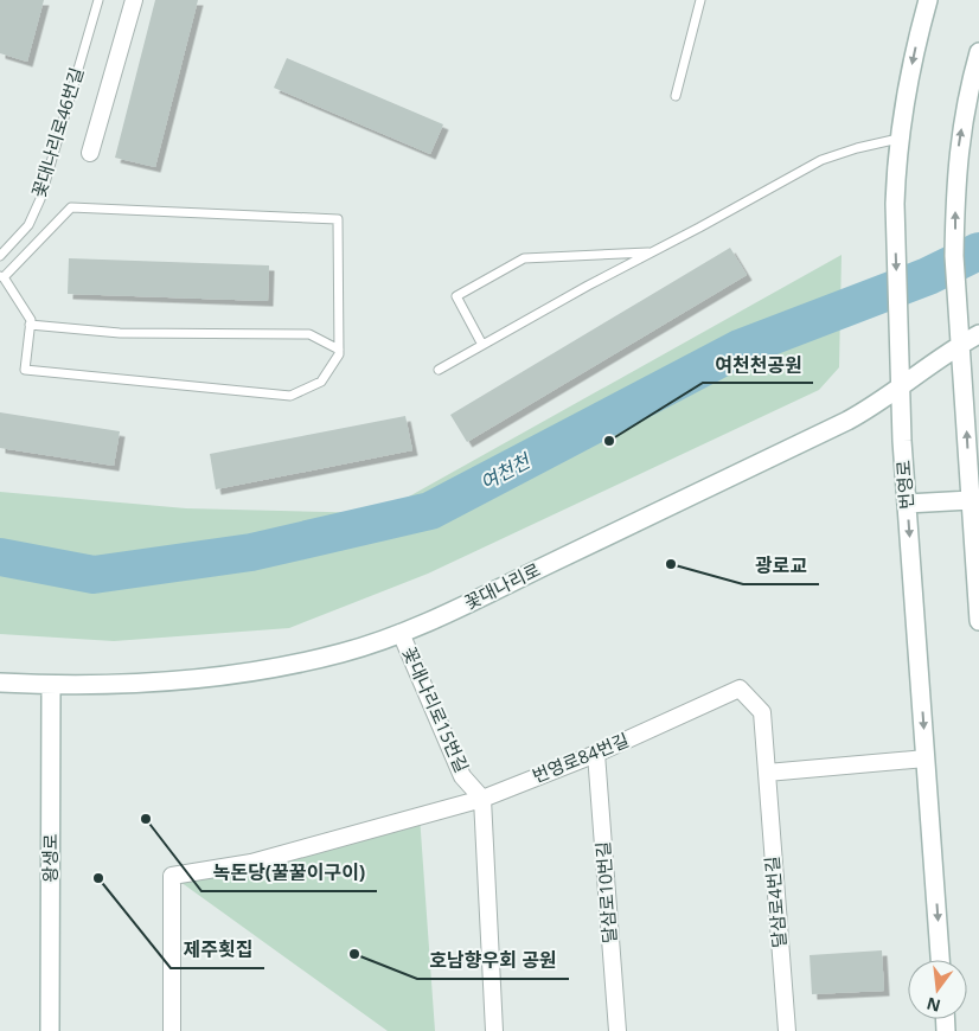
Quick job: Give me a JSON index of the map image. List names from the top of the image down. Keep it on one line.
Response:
{"streets":{"main road":["번영로","꽃대나리로","왕생로"],"street":["꽃대나리로15번길","번영로84번길","달삼로10번길","달삼로4번길"],"lane":["꽃대나리로46번길"]},"crossings":[["번영로","꽃대나리로"],["꽃대나리로","꽃대나리로15번길"],["꽃대나리로","왕생로"],["꽃대나리로15번길","번영로84번길"],["번영로84번길","달삼로10번길"],["번영로84번길","달삼로4번길"]],"water":["여천천"],"places":["여천천공원","광로교","녹돈당(꿀꿀이구이)","제주횟집","호남향우회 공원"],"north":"bottom"}
